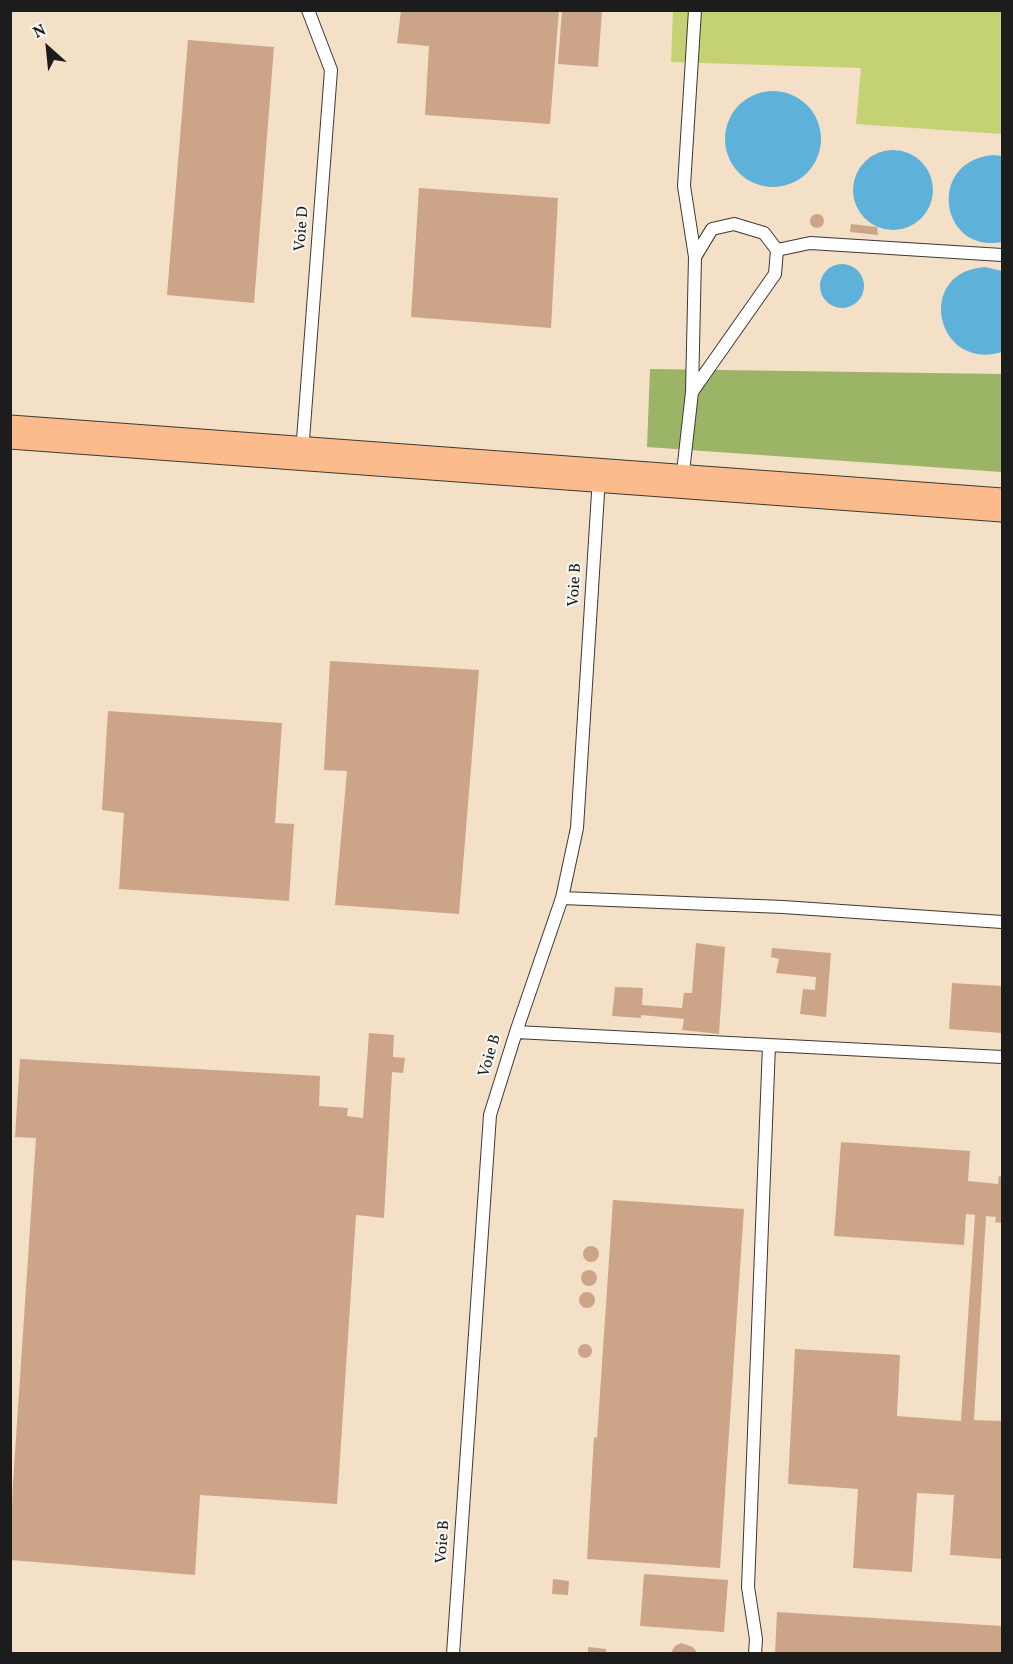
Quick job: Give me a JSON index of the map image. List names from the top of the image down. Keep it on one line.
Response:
{"streets":{"lane":["Voie D","Voie B"]},"north":"top left"}
